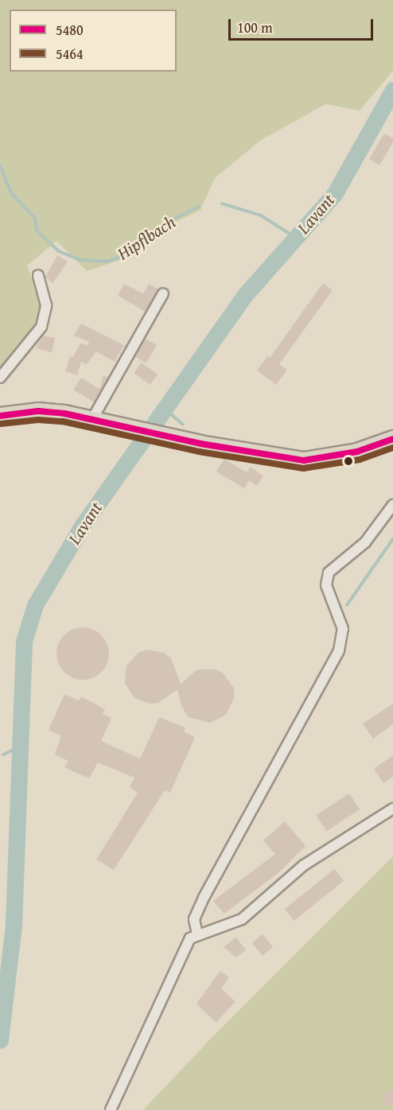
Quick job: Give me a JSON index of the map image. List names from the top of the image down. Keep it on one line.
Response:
{"water":["Lavant","Hipflbach"],"lines":["transit line 5480","transit line 5464"],"legend":["5480","5464"],"scale_bar":"100 m"}
